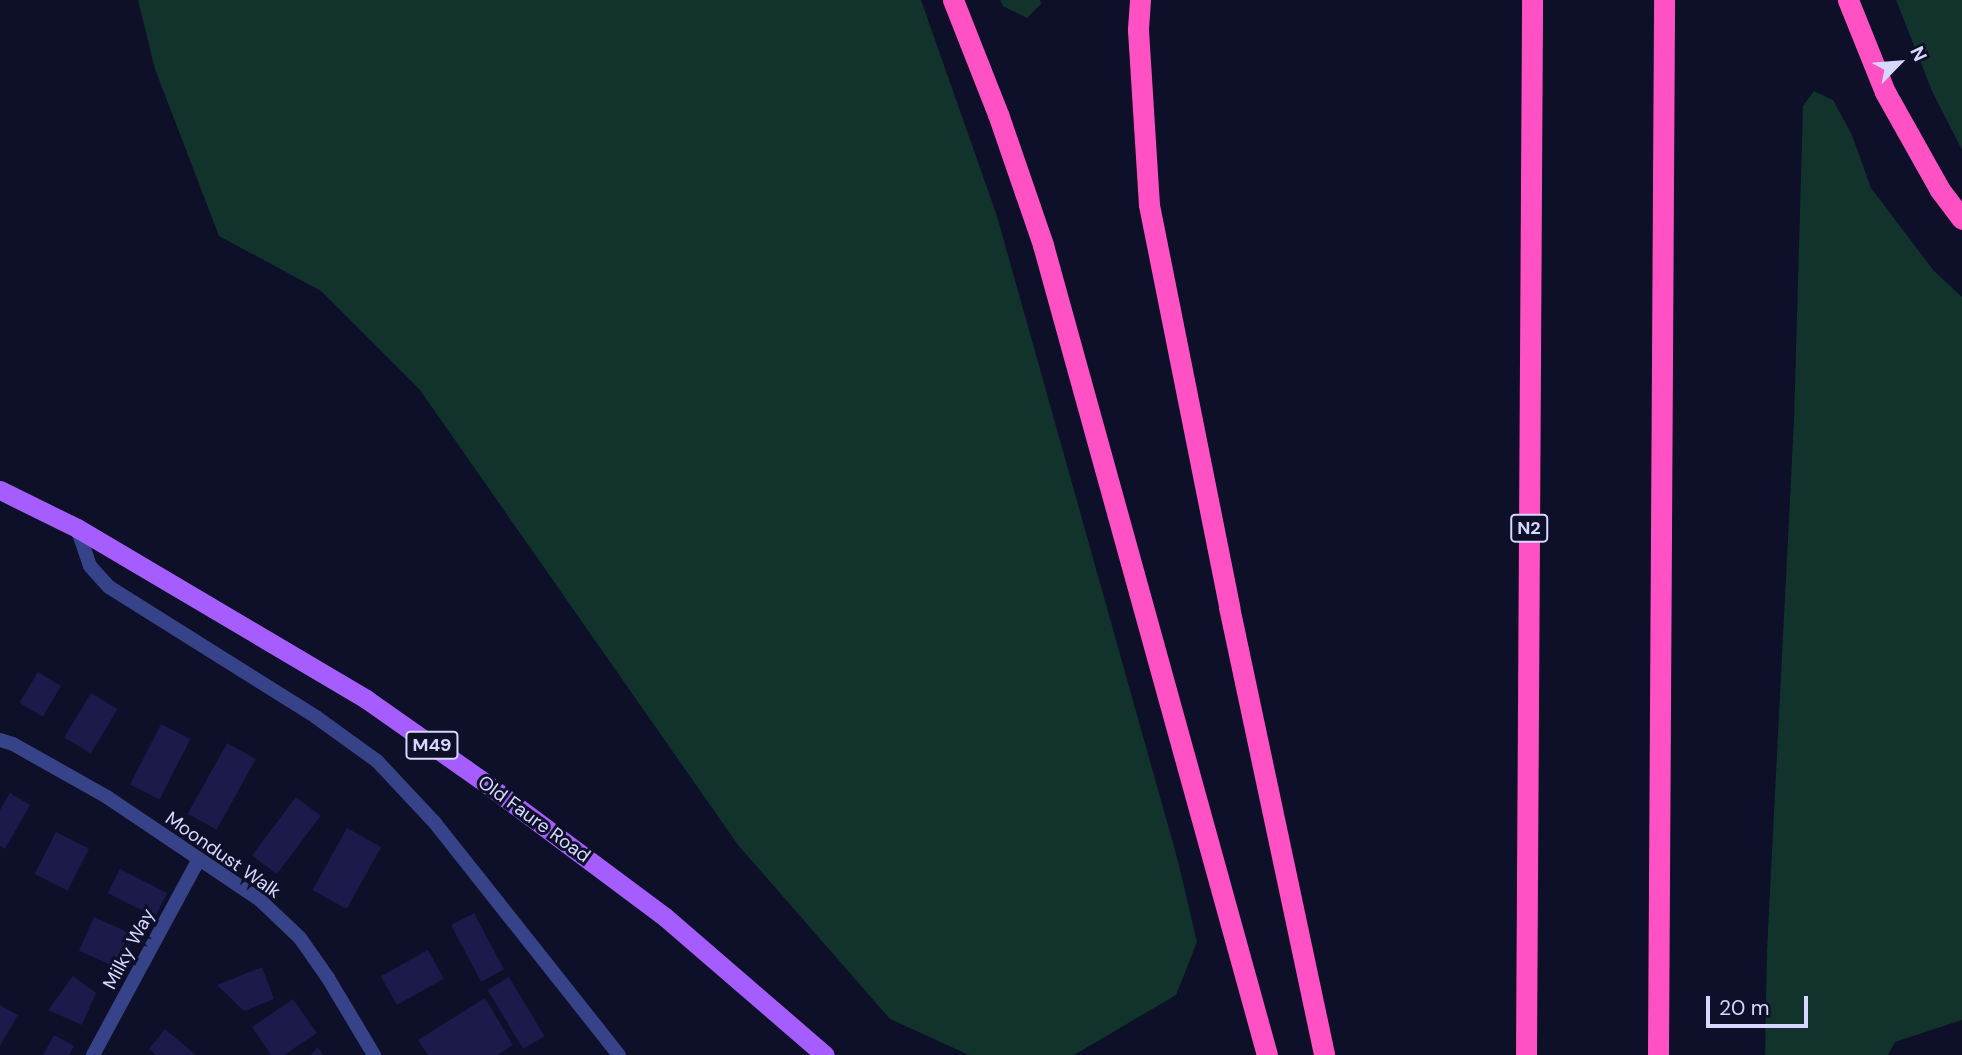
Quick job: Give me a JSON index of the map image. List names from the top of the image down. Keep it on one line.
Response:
{"streets":{"highway":["N2"],"main road":["M49","Old Faure Road"],"street":["Moondust Walk","Milky Way"]},"crossings":[["Moondust Walk","Milky Way"]],"scale_bar":"20 m","north":"top right"}
